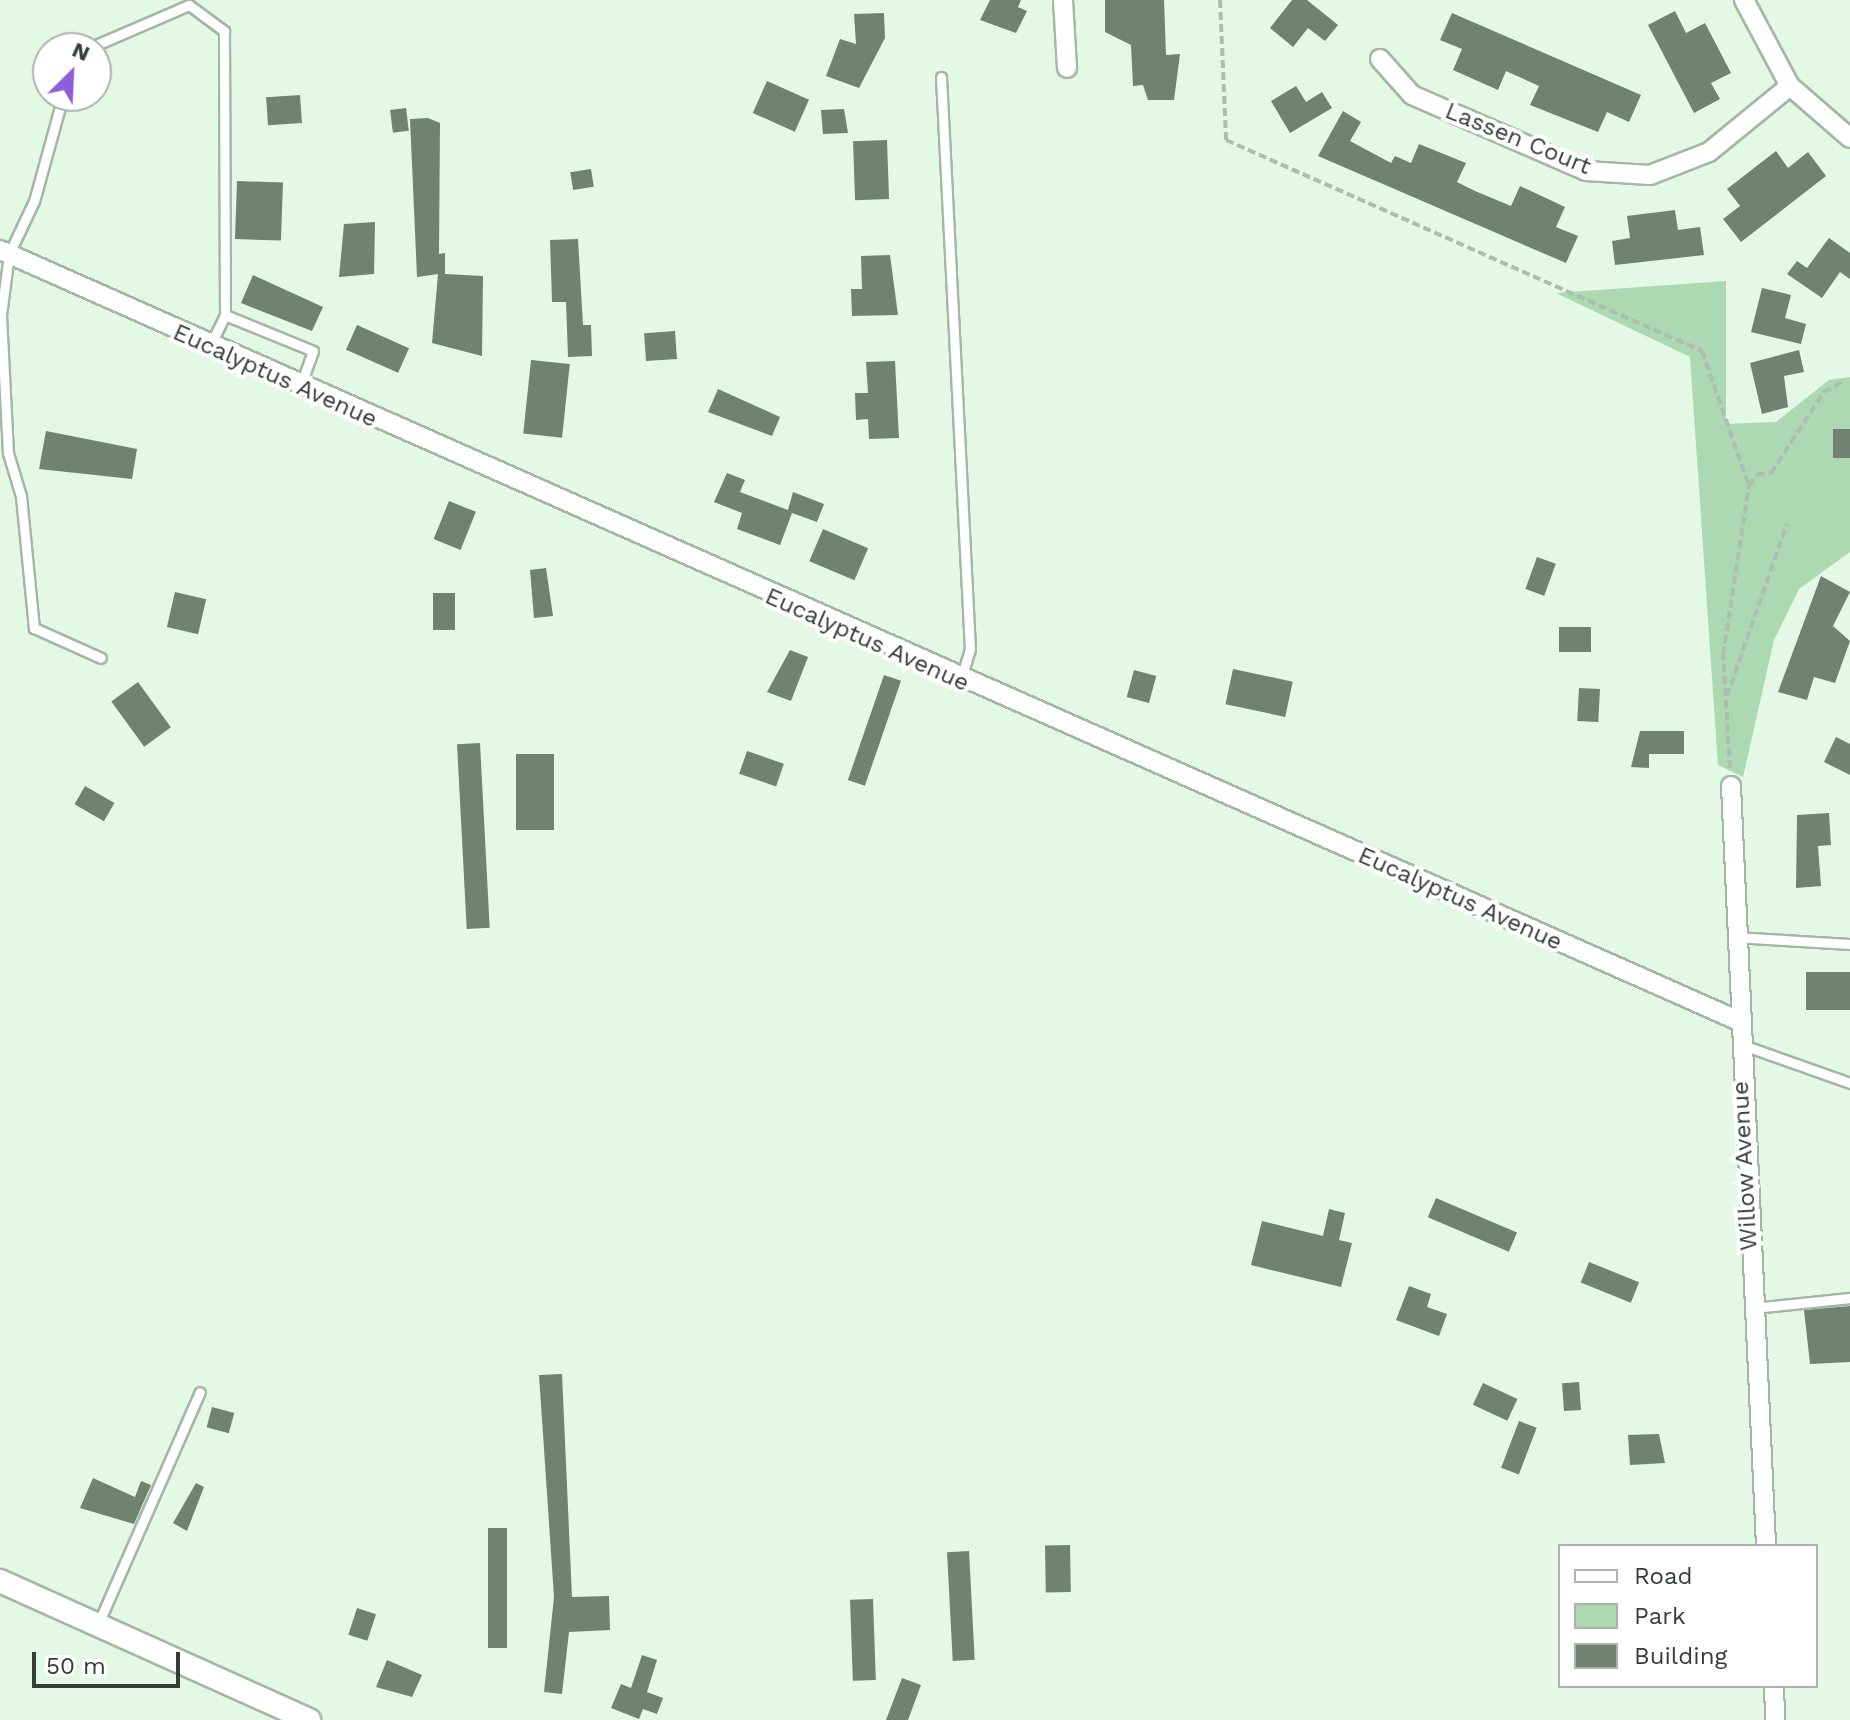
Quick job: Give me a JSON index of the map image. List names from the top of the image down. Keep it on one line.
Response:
{"streets":{"street":["Lassen Court","Eucalyptus Avenue","Willow Avenue"]},"crossings":[["Eucalyptus Avenue","Willow Avenue"]],"legend":["Road","Park","Building"],"scale_bar":"50 m","north":"top right"}
